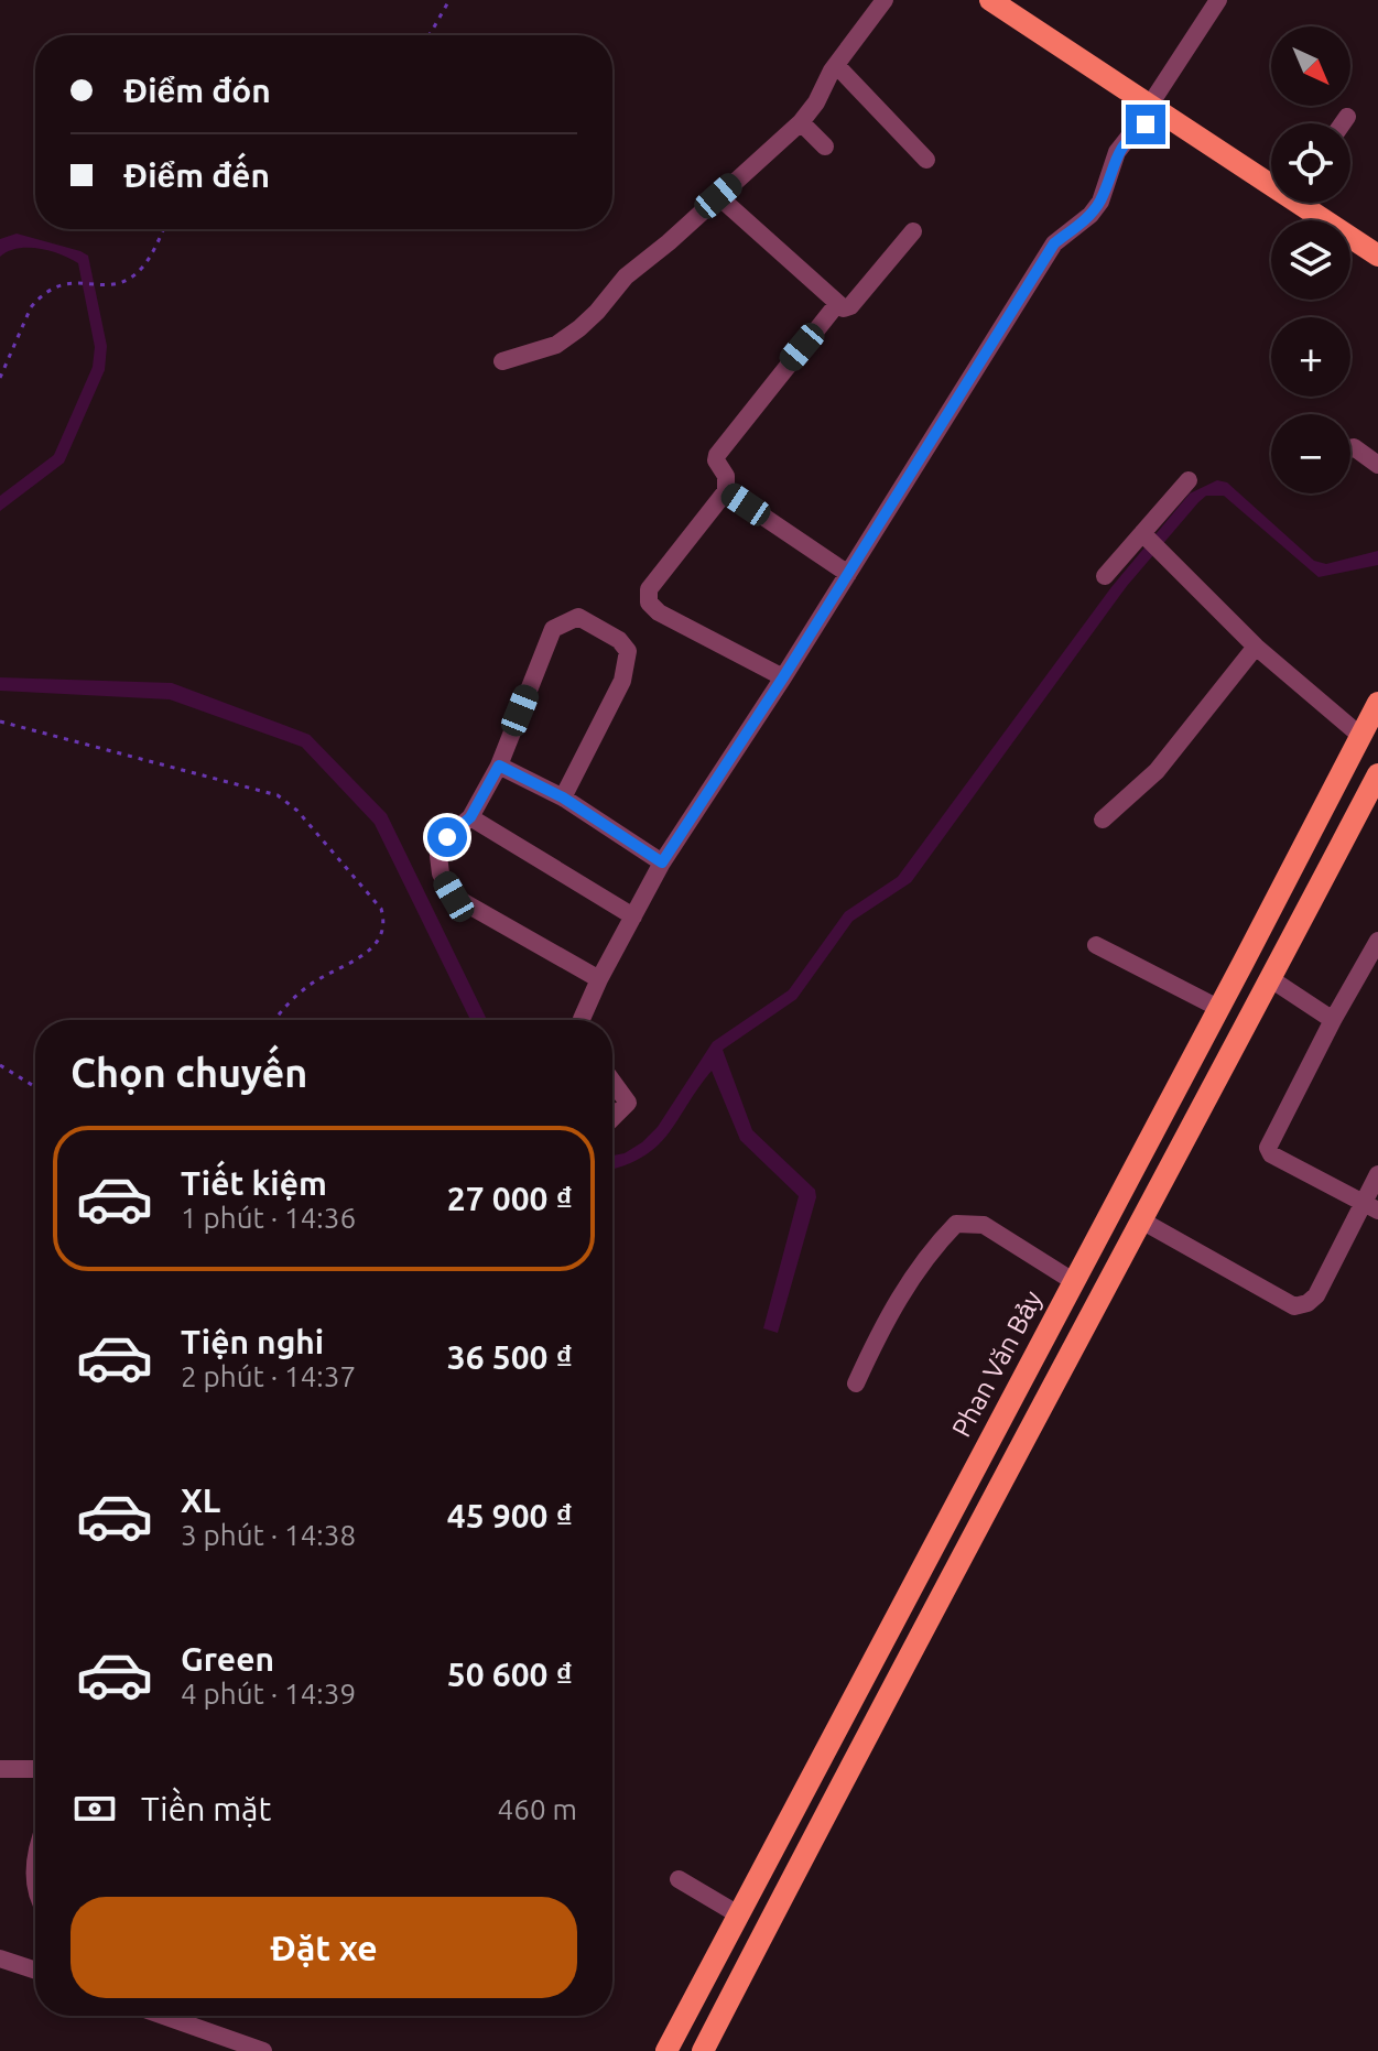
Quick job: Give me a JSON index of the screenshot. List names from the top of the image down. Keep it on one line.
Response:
{"streets":{"main road":["Phan Văn Bảy"]},"north":"bottom right","page":{"map_buttons":["+","−"],"banner":["Điểm đón","Điểm đến"],"heading":"Chọn chuyến","list":[{"name":"Tiết kiệm","note":"1 phút · 14:36","value":"27 000 ₫"},{"name":"Tiện nghi","note":"2 phút · 14:37","value":"36 500 ₫"},{"name":"XL","note":"3 phút · 14:38","value":"45 900 ₫"},{"name":"Green","note":"4 phút · 14:39","value":"50 600 ₫"}],"pay":["Tiền mặt","460 m"],"buttons":"Đặt xe"}}
